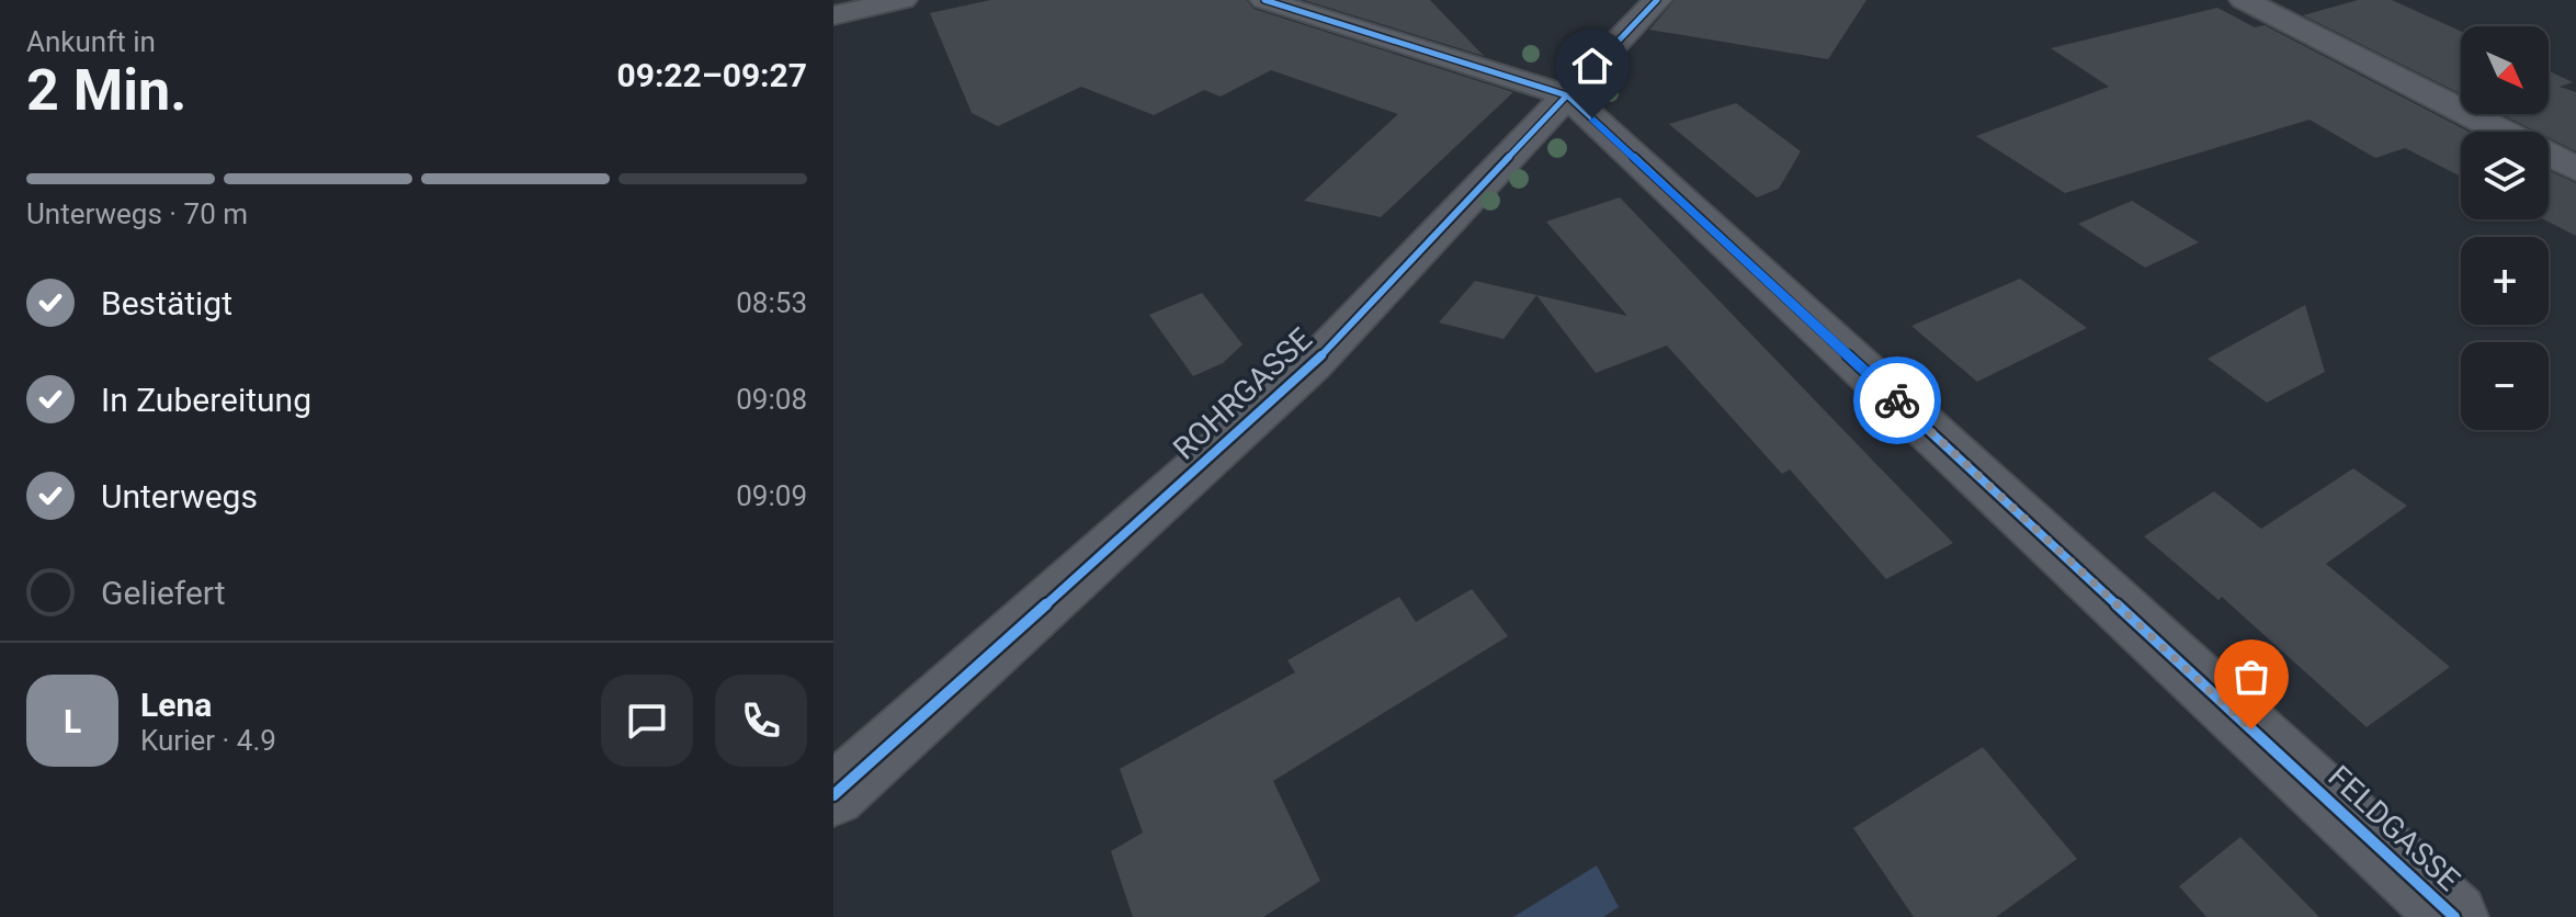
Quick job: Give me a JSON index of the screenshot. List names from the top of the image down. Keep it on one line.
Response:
{"streets":{"street":["ROHRGASSE","FELDGASSE"]},"crossings":[["ROHRGASSE","FELDGASSE"]],"north":"bottom right","page":{"heading":["2 Min.","Ankunft in","09:22–09:27"],"panel":["Lena","Kurier · 4.9"],"map_buttons":["+","−"],"bar":"Unterwegs · 70 m","list":[["Bestätigt","08:53"],["In Zubereitung","09:08"],["Unterwegs","09:09"],"Geliefert"],"round":"L"}}
